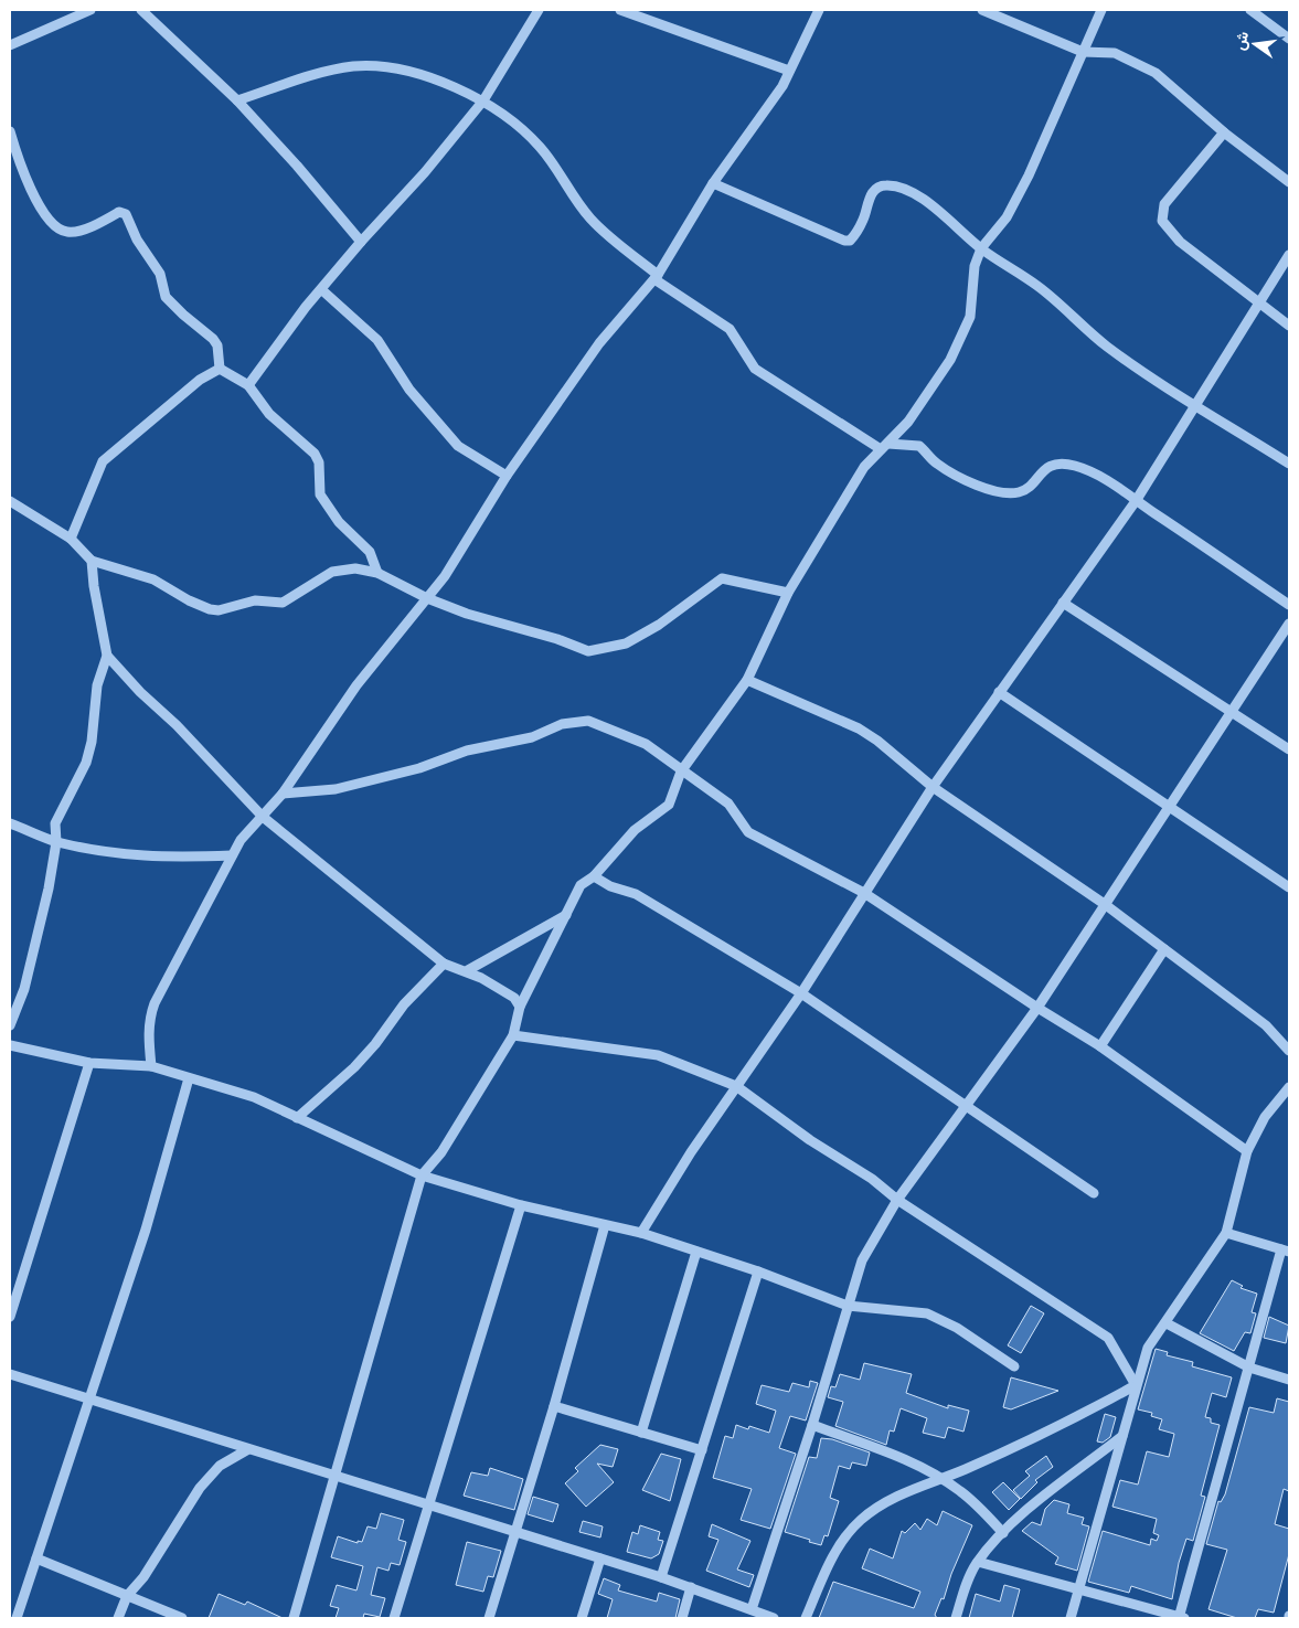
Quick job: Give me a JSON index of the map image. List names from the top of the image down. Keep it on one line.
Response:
{"north":"left"}
